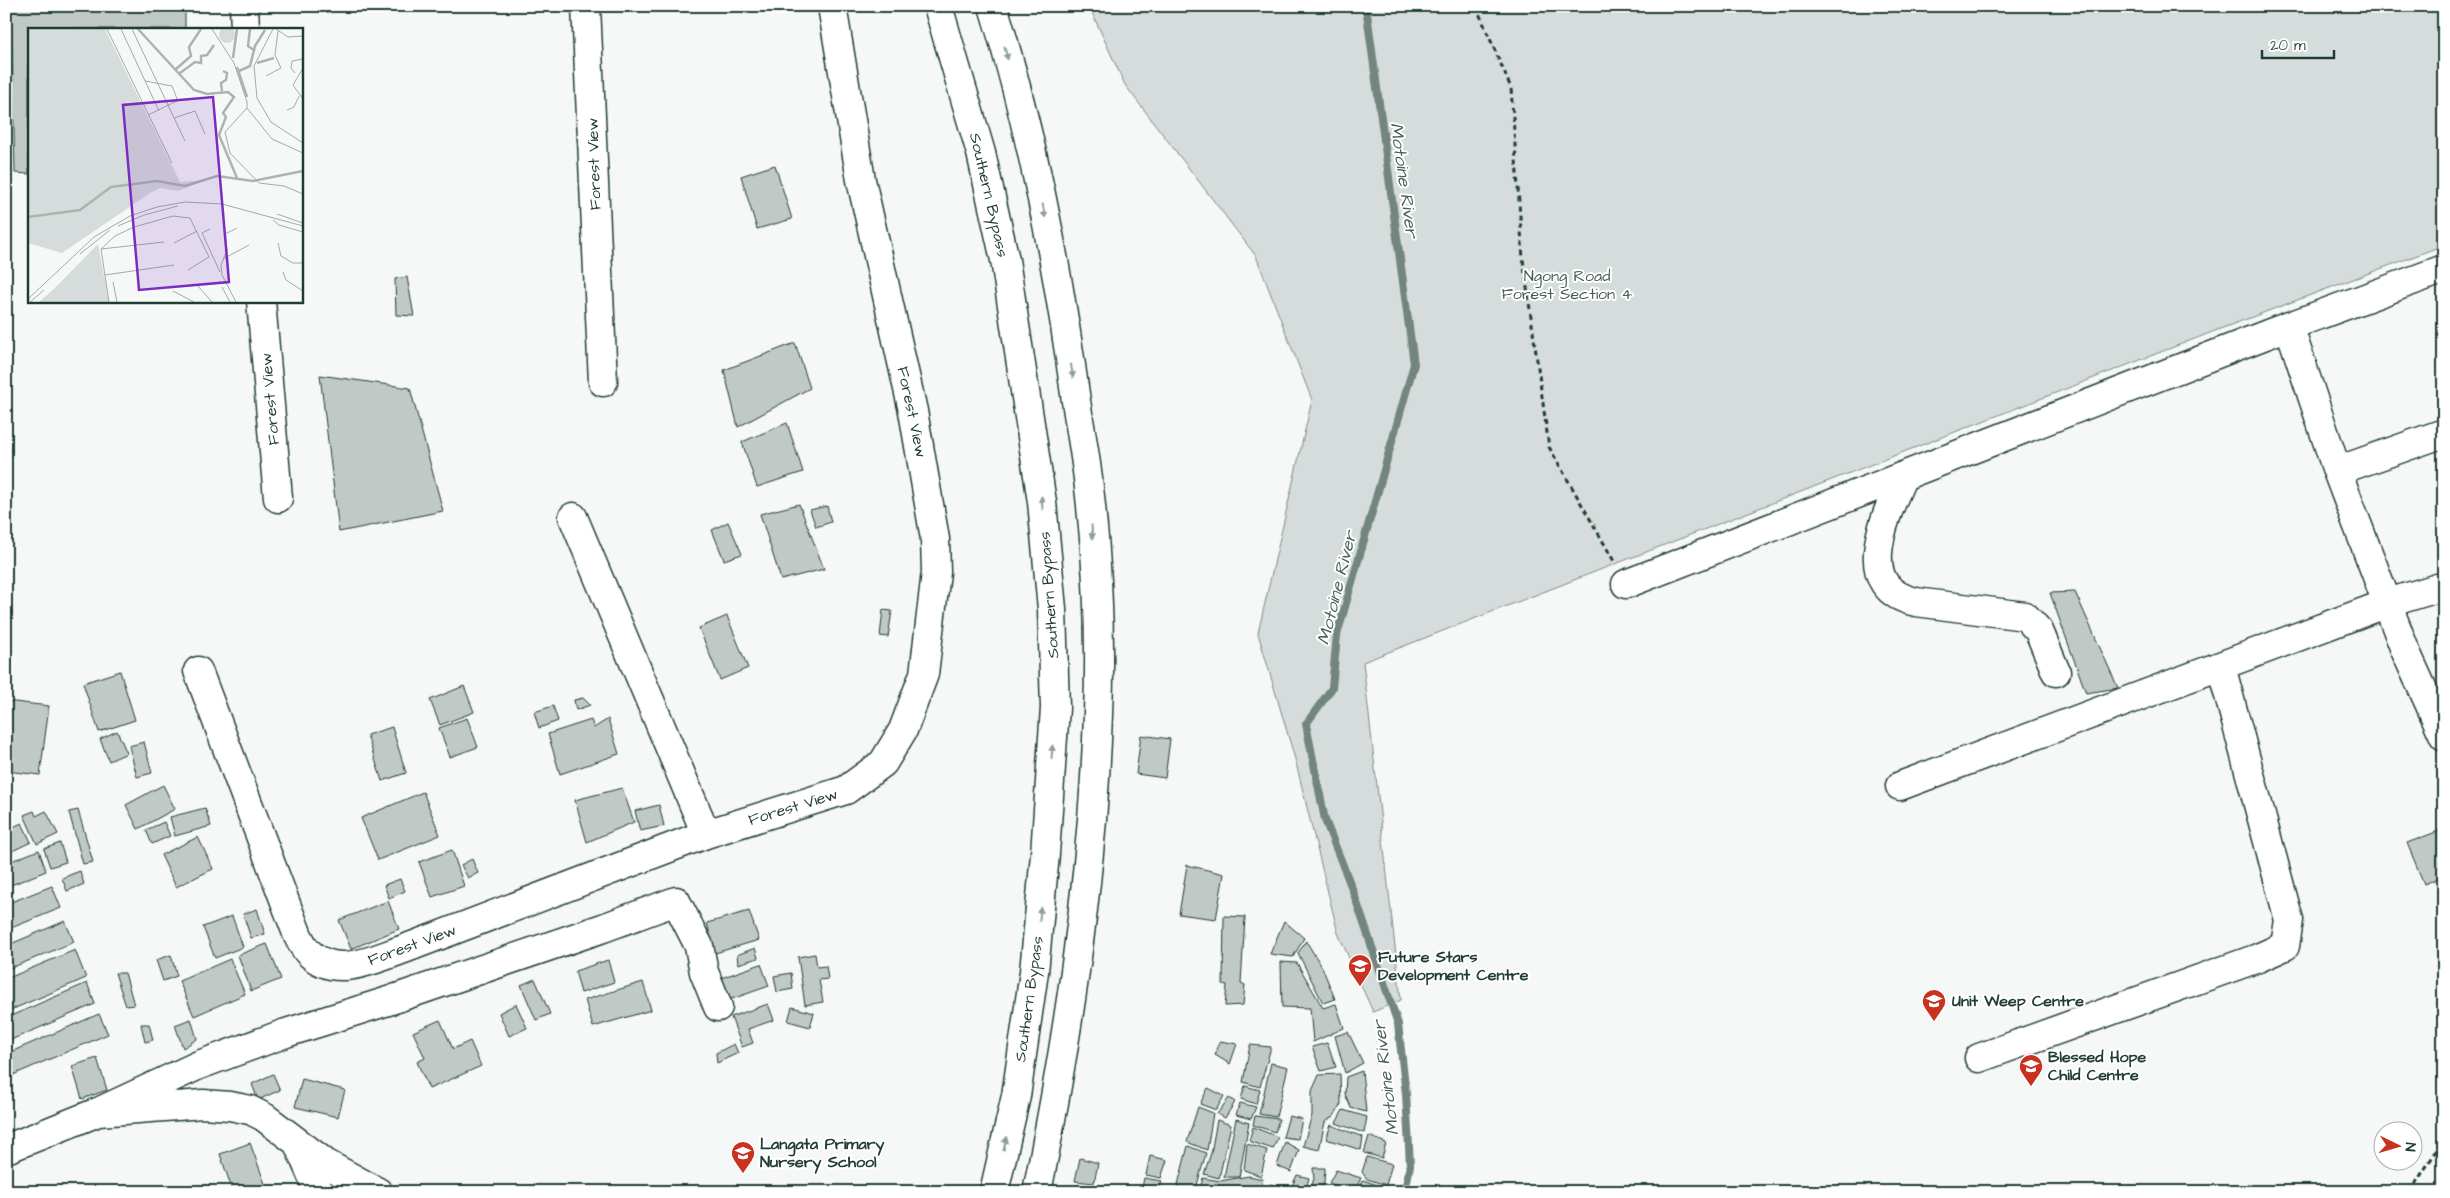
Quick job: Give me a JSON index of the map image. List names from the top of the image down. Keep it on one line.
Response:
{"streets":{"main road":["Forest View","Southern Bypass"]},"water":["Motoine River"],"parks":["Ngong Road Forest Section 4"],"places":{"school or university":["Future Stars Development Centre","Unit Weep Centre","Blessed Hope Child Centre","Langata Primary Nursery School"]},"scale_bar":"20 m","north":"right"}
